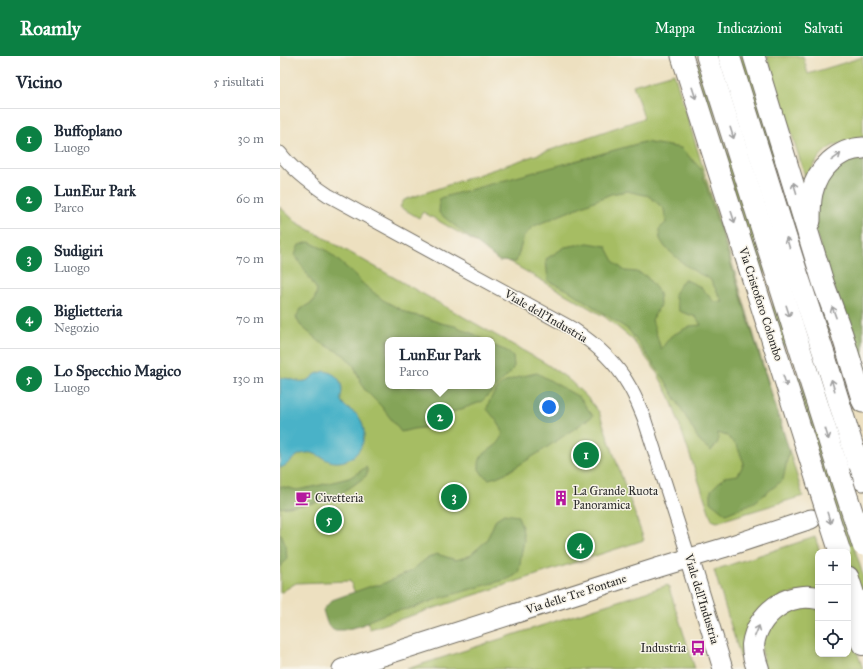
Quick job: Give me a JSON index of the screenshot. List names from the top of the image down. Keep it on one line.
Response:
{"streets":{"main road":["Via Cristoforo Colombo","Viale dell'Industria","Via delle Tre Fontane"]},"crossings":[["Viale dell'Industria","Via delle Tre Fontane"]],"places":{"cafe":["Civetteria"],"building":["La Grande Ruota Panoramica"],"bus stop":["Industria"]},"page":{"header":"Roamly","nav":["Mappa","Indicazioni","Salvati"],"heading":["Vicino","5 risultati"],"list":[{"mark":"1","name":"Buffoplano","note":"Luogo","value":"30 m"},{"mark":"2","name":"LunEur Park","note":"Parco","value":"60 m"},{"mark":"3","name":"Sudigiri","note":"Luogo","value":"70 m"},{"mark":"4","name":"Biglietteria","note":"Negozio","value":"70 m"},{"mark":"5","name":"Lo Specchio Magico","note":"Luogo","value":"130 m"}],"popup":["LunEur Park","Parco"],"pins":["2","1","3","5","4"],"map_buttons":["+","−"]}}
